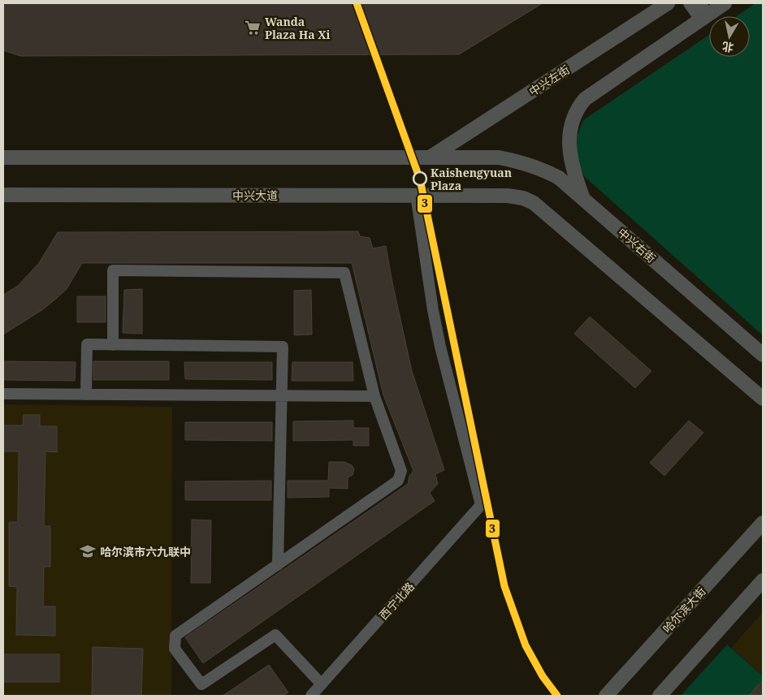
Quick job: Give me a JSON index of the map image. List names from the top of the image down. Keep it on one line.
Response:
{"streets":{"main road":["中兴左街","中兴大道","中兴右街","哈尔滨大街"],"street":["西宁北路"]},"crossings":[["中兴左街","中兴右街"],["中兴大道","西宁北路"]],"places":{"supermarket":["Wanda Plaza Ha Xi"],"other":["Kaishengyuan Plaza"],"school or university":["哈尔滨市六九联中"]},"lines":["transit line 3"],"north":"bottom"}
